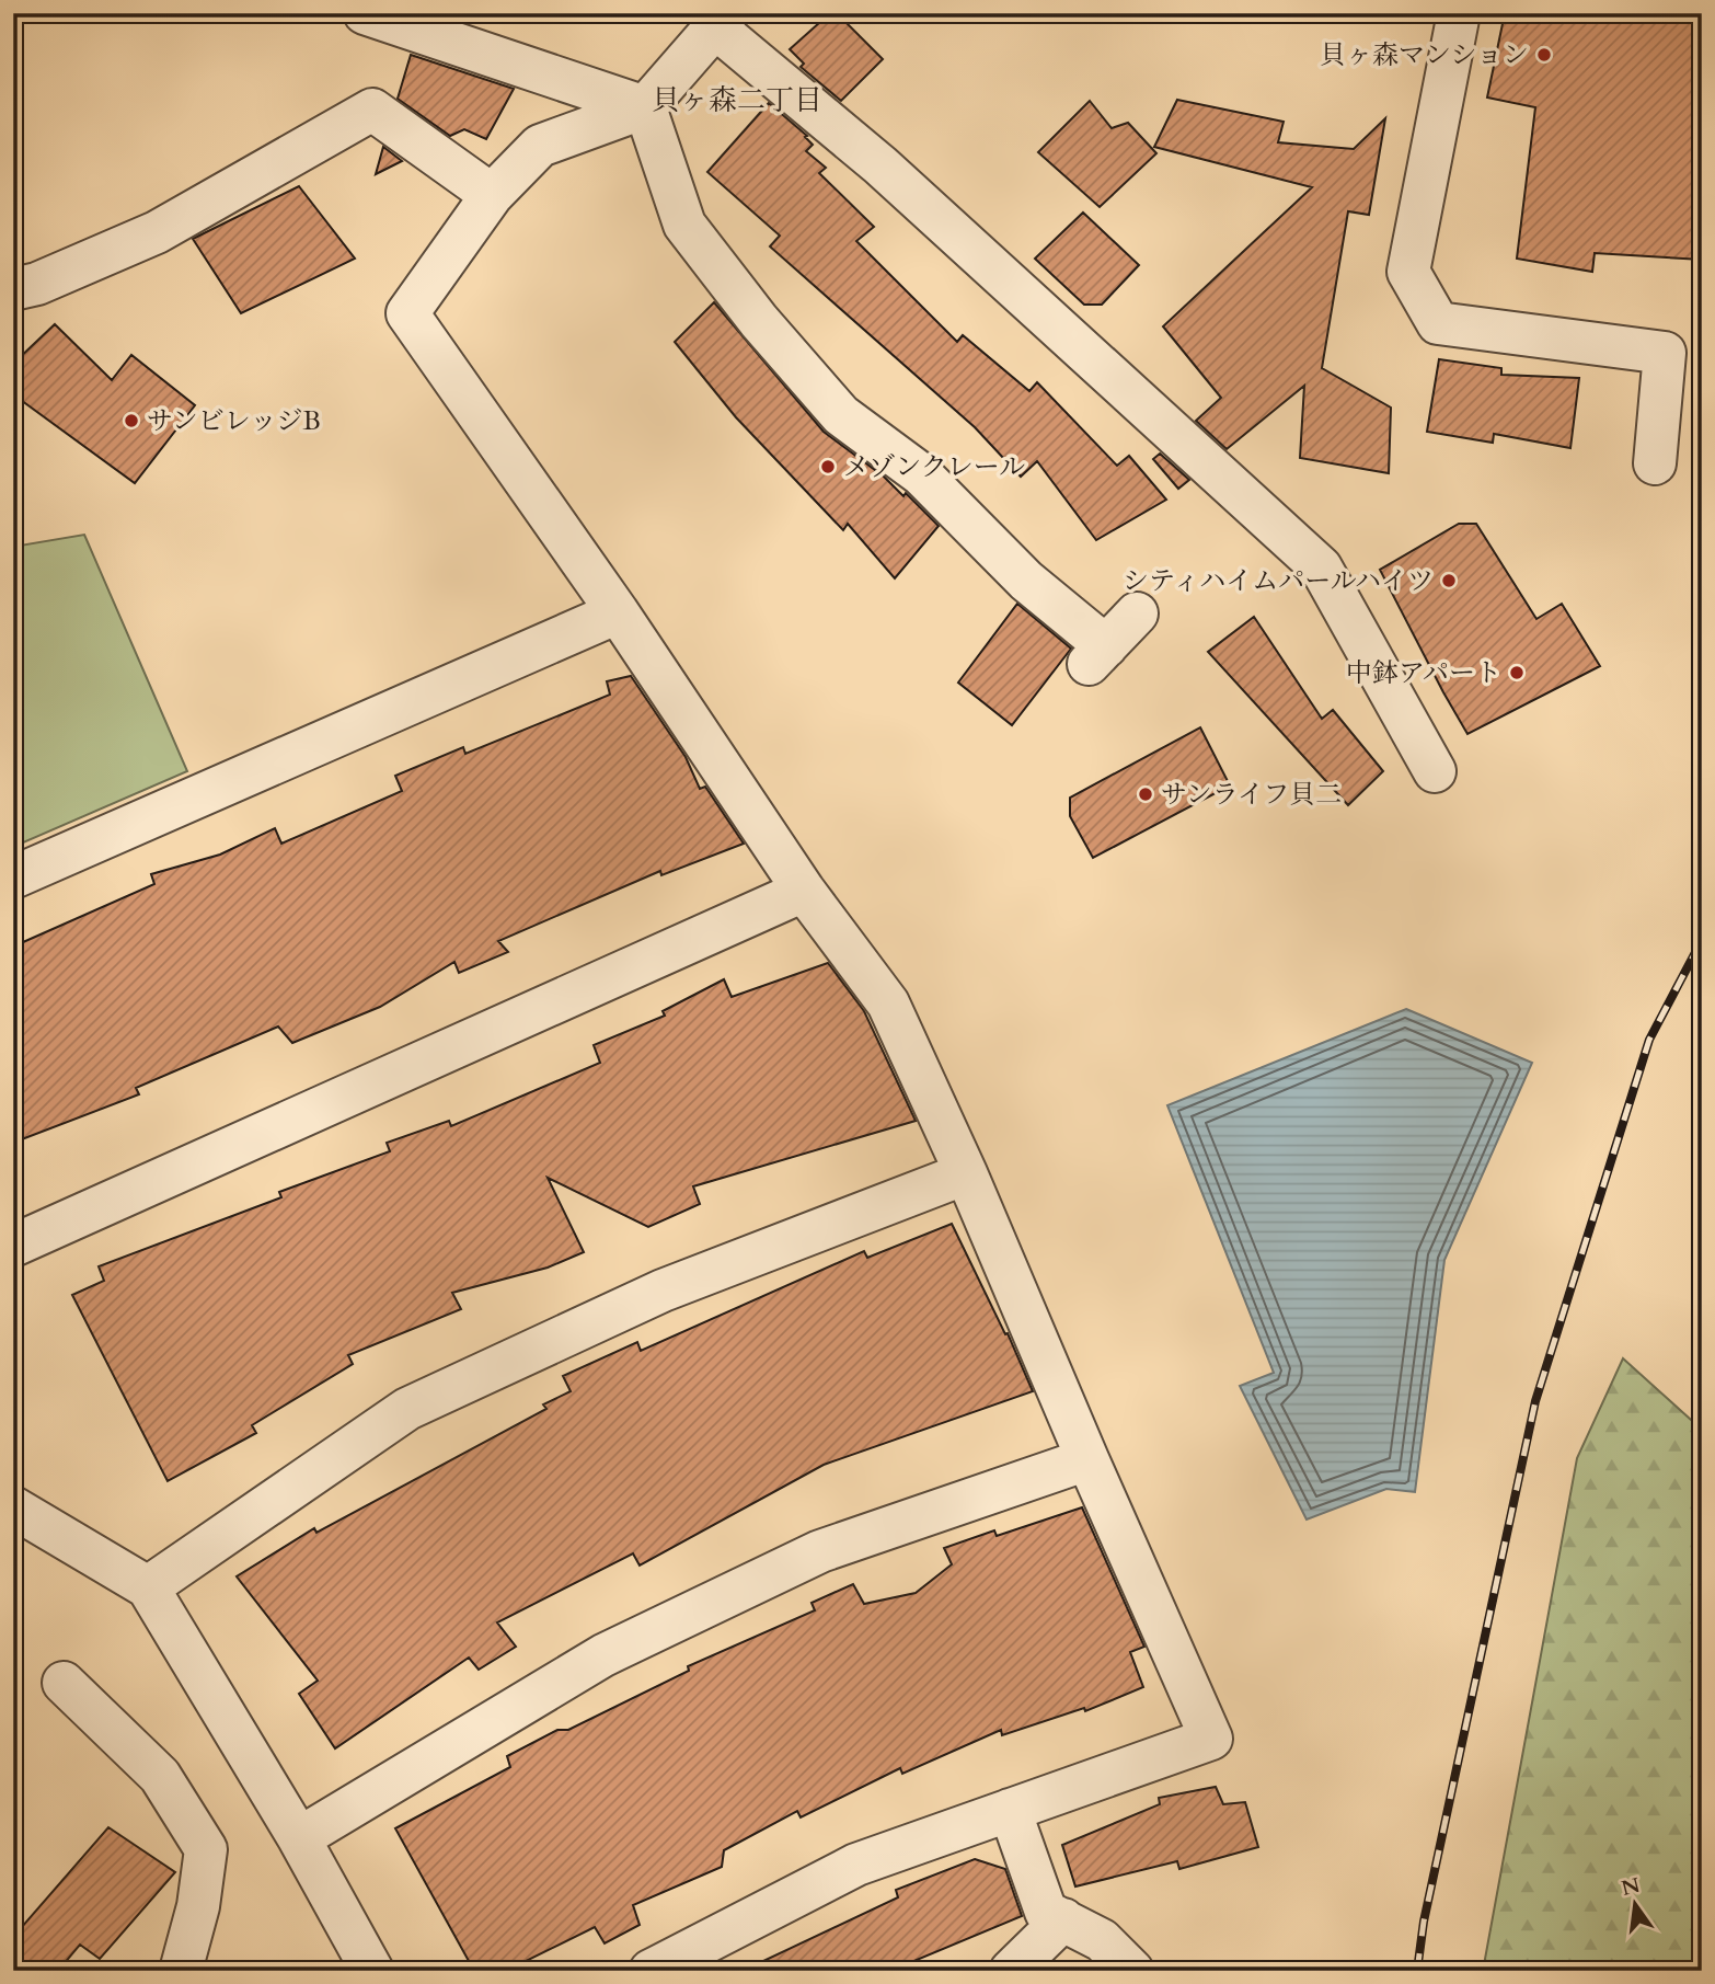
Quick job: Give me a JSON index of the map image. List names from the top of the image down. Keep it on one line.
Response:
{"districts":["貝ヶ森二丁目"],"places":["貝ヶ森マンション","サンビレッジB","メゾンクレール","シティハイムパールハイツ","中鉢アパート","サンライフ貝二"],"north":"top"}
